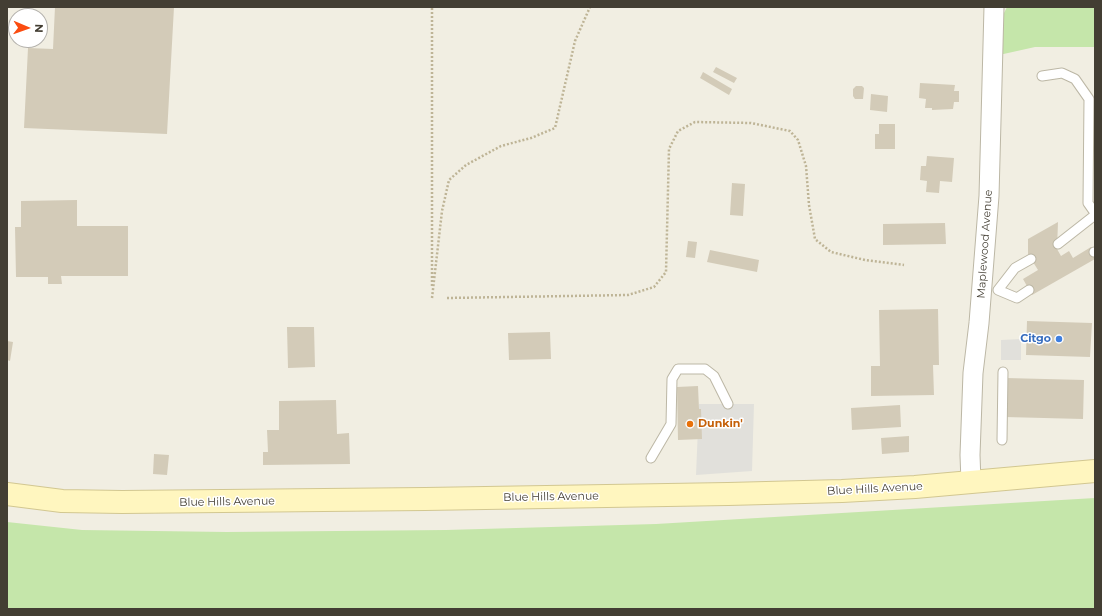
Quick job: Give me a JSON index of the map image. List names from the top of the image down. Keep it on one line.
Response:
{"streets":{"main road":["Blue Hills Avenue"],"street":["Maplewood Avenue"]},"crossings":[["Maplewood Avenue","Blue Hills Avenue"]],"places":["Citgo","Dunkin'"],"north":"right"}
